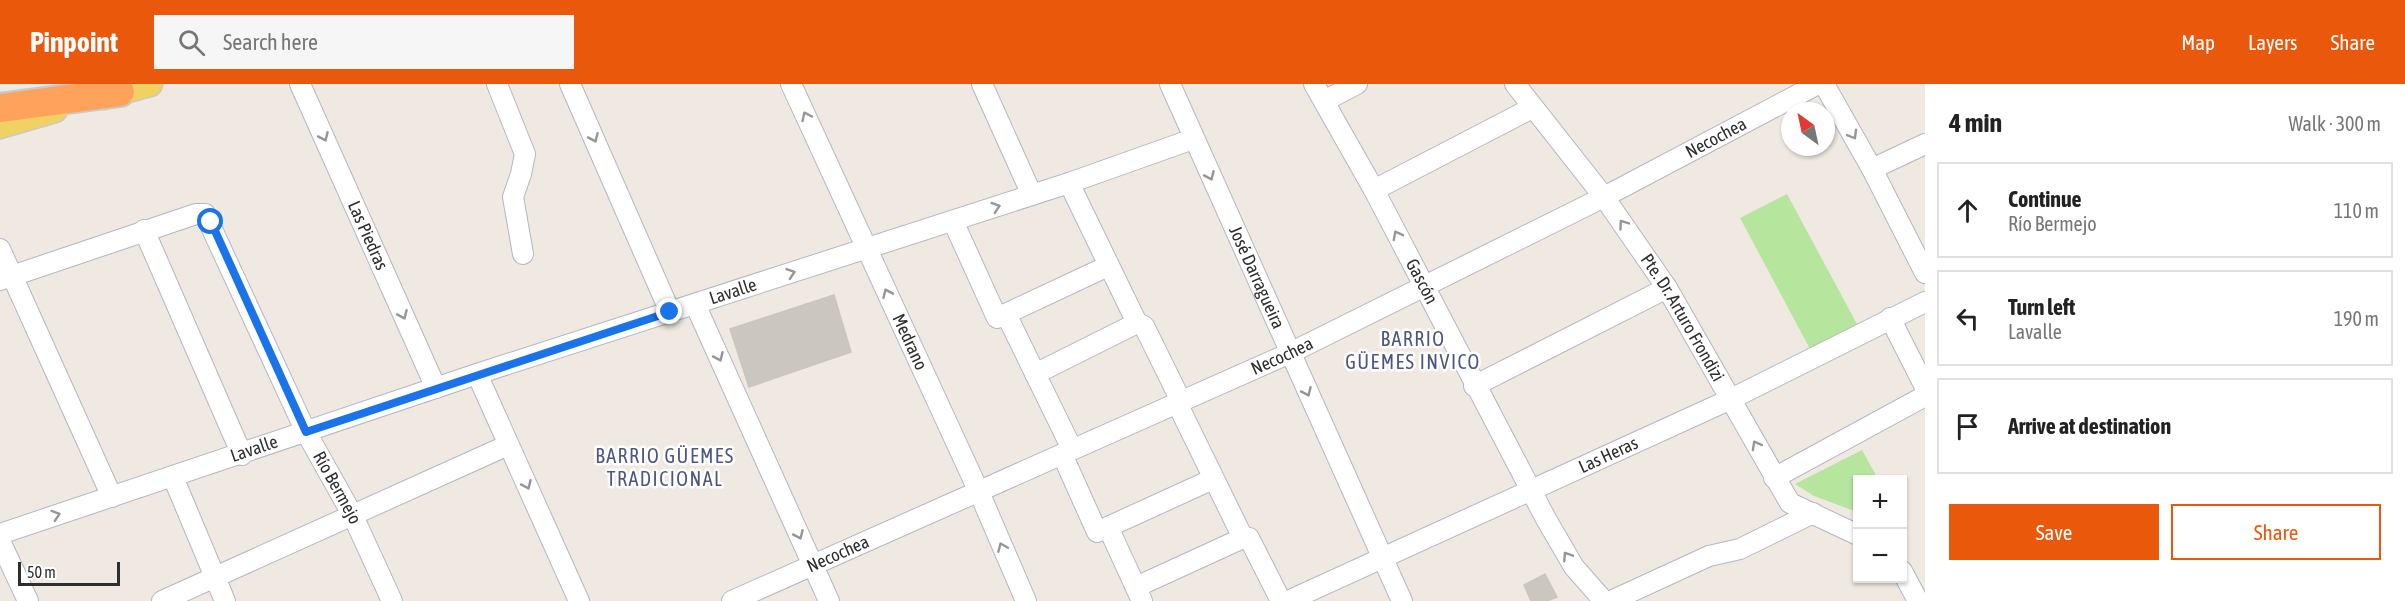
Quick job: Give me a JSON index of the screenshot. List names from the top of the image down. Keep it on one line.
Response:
{"streets":{"street":["Necochea","Las Piedras","José Darragueira","Gascón","Lavalle","Pte. Dr. Arturo Frondizi","Medrano","Las Heras","Río Bermejo"]},"crossings":[["Necochea","José Darragueira"],["Necochea","Gascón"],["Necochea","Pte. Dr. Arturo Frondizi"],["Necochea","Medrano"],["Las Piedras","Lavalle"],["José Darragueira","Lavalle"],["José Darragueira","Las Heras"],["Gascón","Las Heras"],["Lavalle","Medrano"],["Lavalle","Río Bermejo"],["Pte. Dr. Arturo Frondizi","Las Heras"]],"one_way":["Gascón"],"districts":["BARRIO GÜEMES INVICO","BARRIO GÜEMES TRADICIONAL"],"scale_bar":"50 m","north":"top left","page":{"header":"Pinpoint","search":"Search here","nav":["Map","Layers","Share"],"heading":["4 min","Walk · 300 m"],"list":[["Continue","Río Bermejo","110 m"],["Turn left","Lavalle","190 m"],"Arrive at destination"],"map_buttons":["+","−"],"buttons":["Save","Share"],"scale":"50 m"}}
